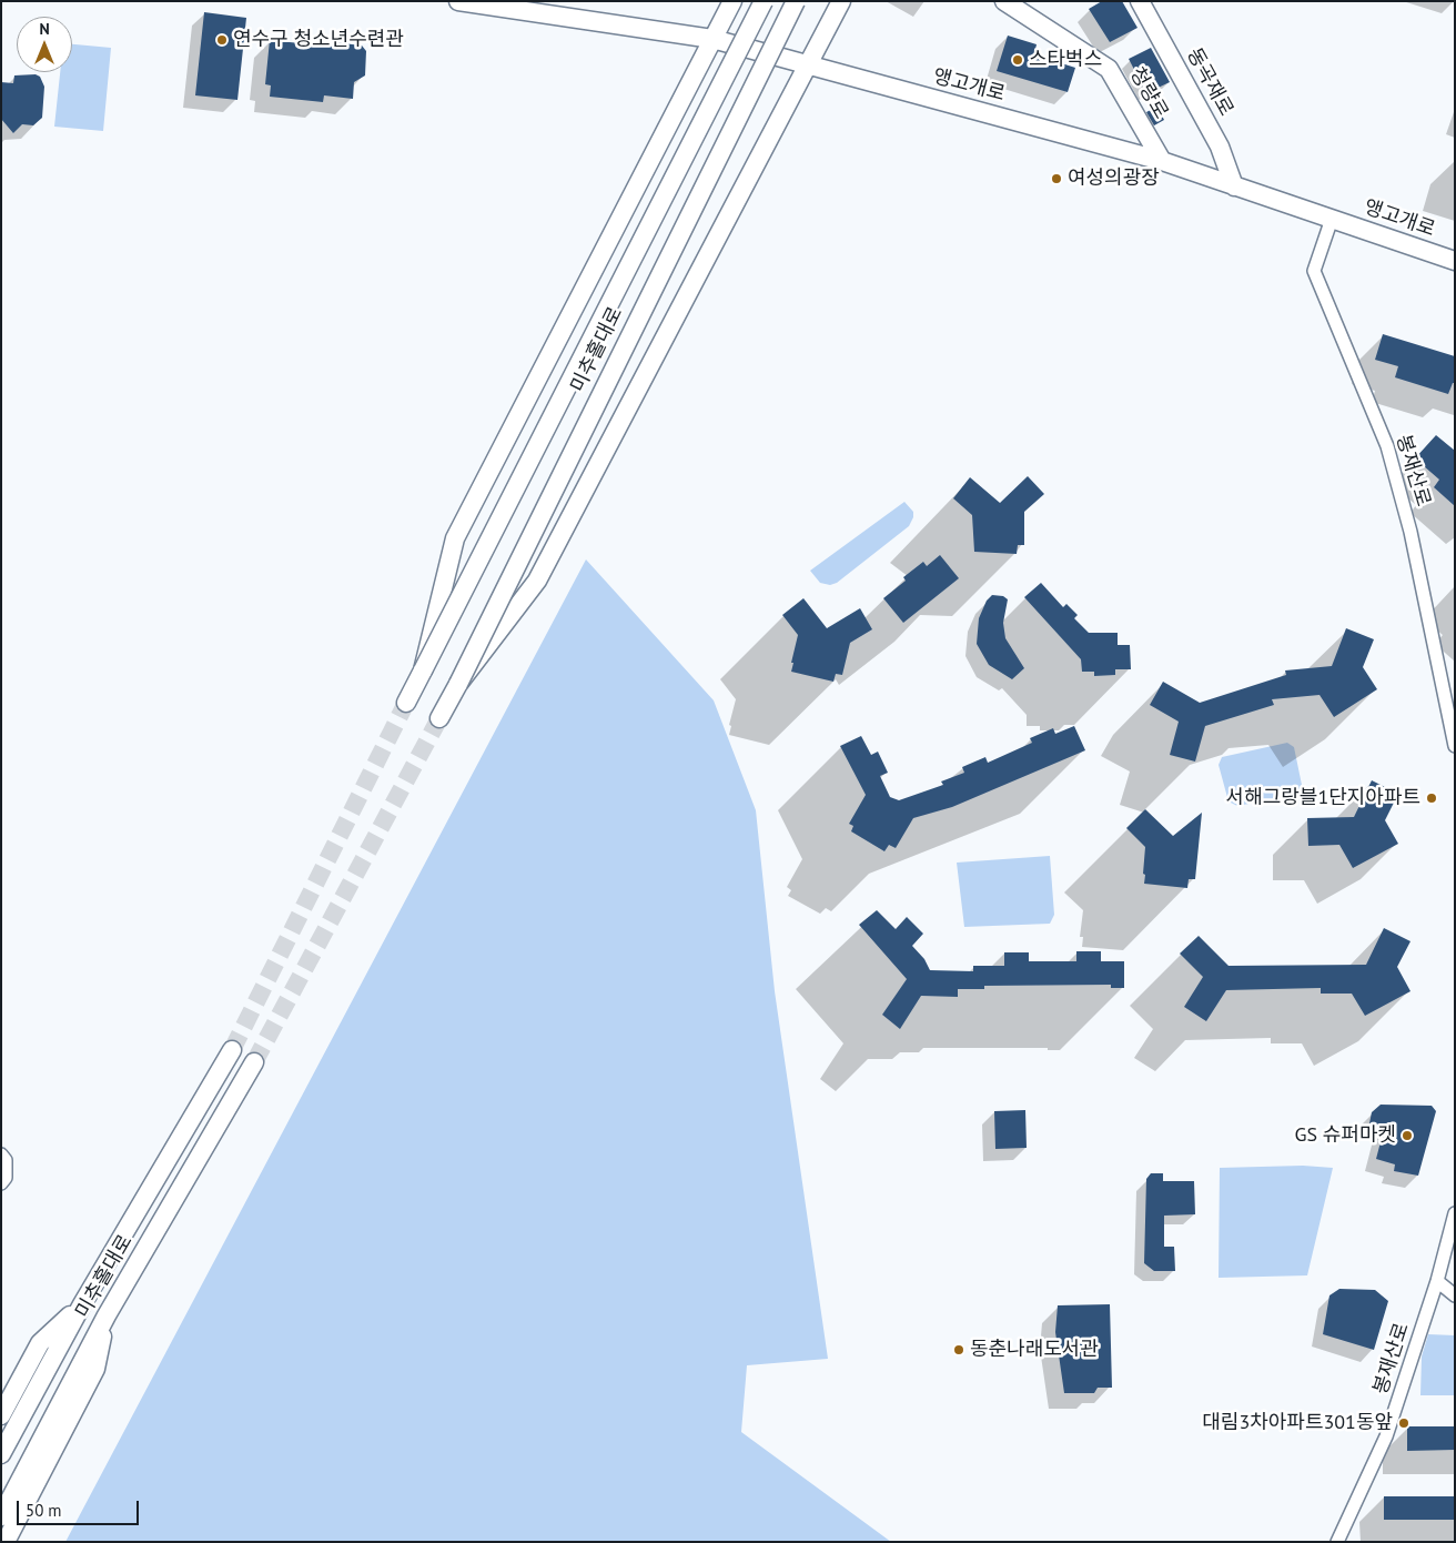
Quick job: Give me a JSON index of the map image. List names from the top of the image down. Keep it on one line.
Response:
{"streets":{"main road":["동곡재로","앵고개로","청량로","미추홀대로"],"street":["봉재산로"]},"crossings":[["동곡재로","앵고개로"],["앵고개로","청량로"],["앵고개로","봉재산로"]],"places":["연수구 청소년수련관","스타벅스","여성의광장","서해그랑블1단지아파트","GS 슈퍼마켓","동춘나래도서관","대림3차아파트301동앞"],"scale_bar":"50 m","north":"top"}
